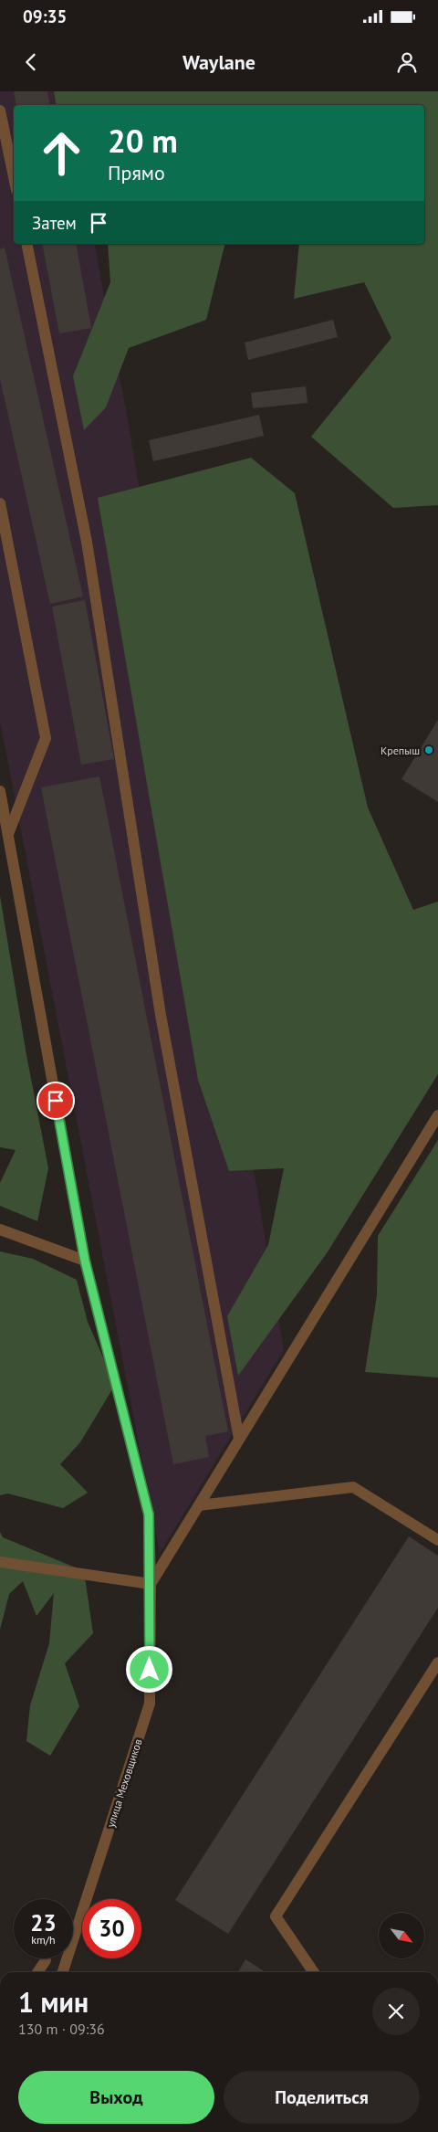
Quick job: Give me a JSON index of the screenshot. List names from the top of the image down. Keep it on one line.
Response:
{"streets":{"street":["улица Меховщиков"]},"places":["Крепыш"],"north":"bottom right","page":{"status":"09:35","header":"Waylane","turn":["20 m","Прямо"],"then":"Затем","speed":"23 km/h","limit":"30","heading":["1 мин","130 m · 09:36"],"buttons":["Выход","Поделиться"]}}
